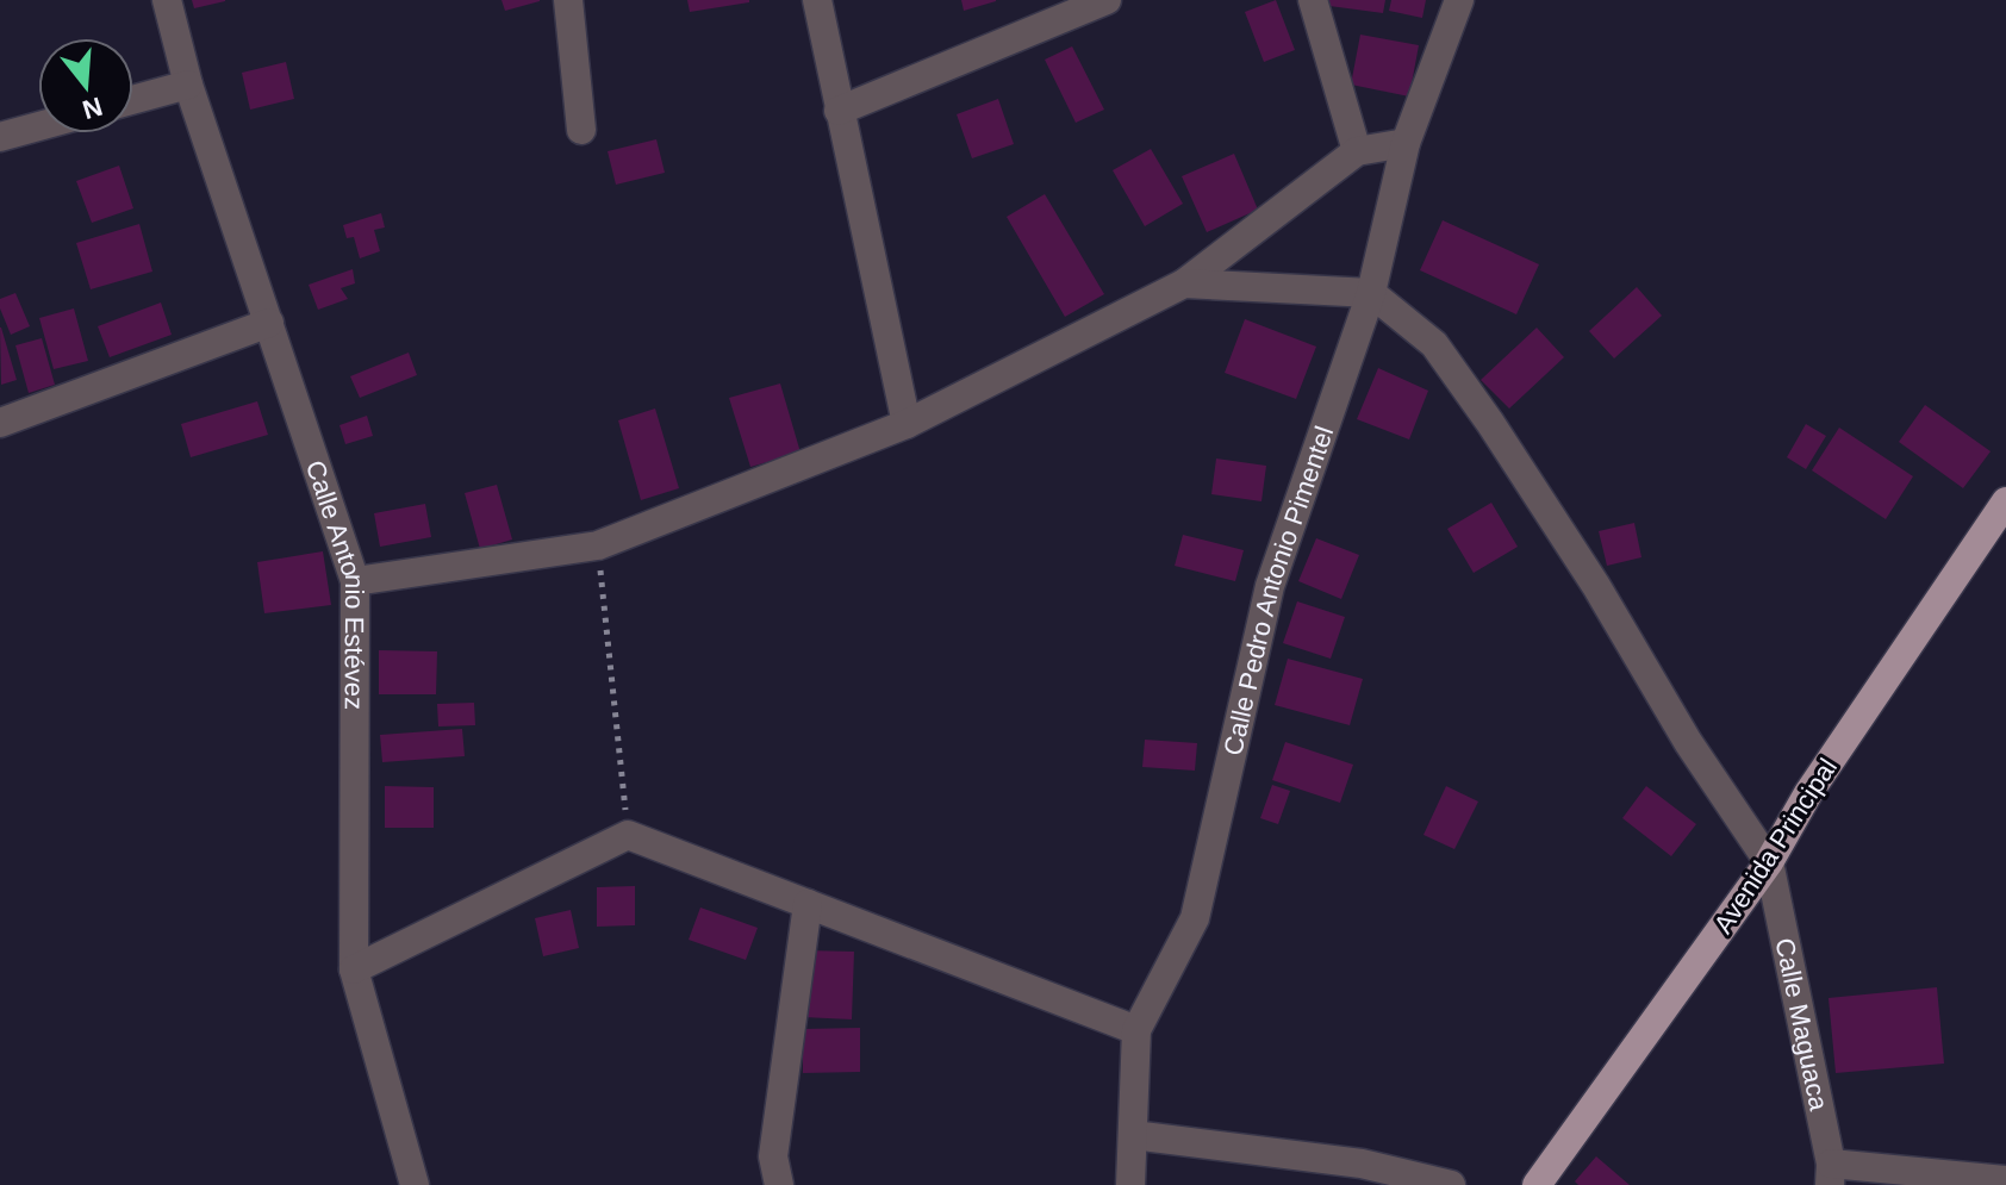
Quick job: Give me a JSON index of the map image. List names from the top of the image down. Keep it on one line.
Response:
{"streets":{"main road":["Avenida Principal"],"street":["Calle Antonio Estévez","Calle Pedro Antonio Pimentel","Calle Maguaca"]},"crossings":[["Avenida Principal","Calle Maguaca"]],"north":"bottom"}
